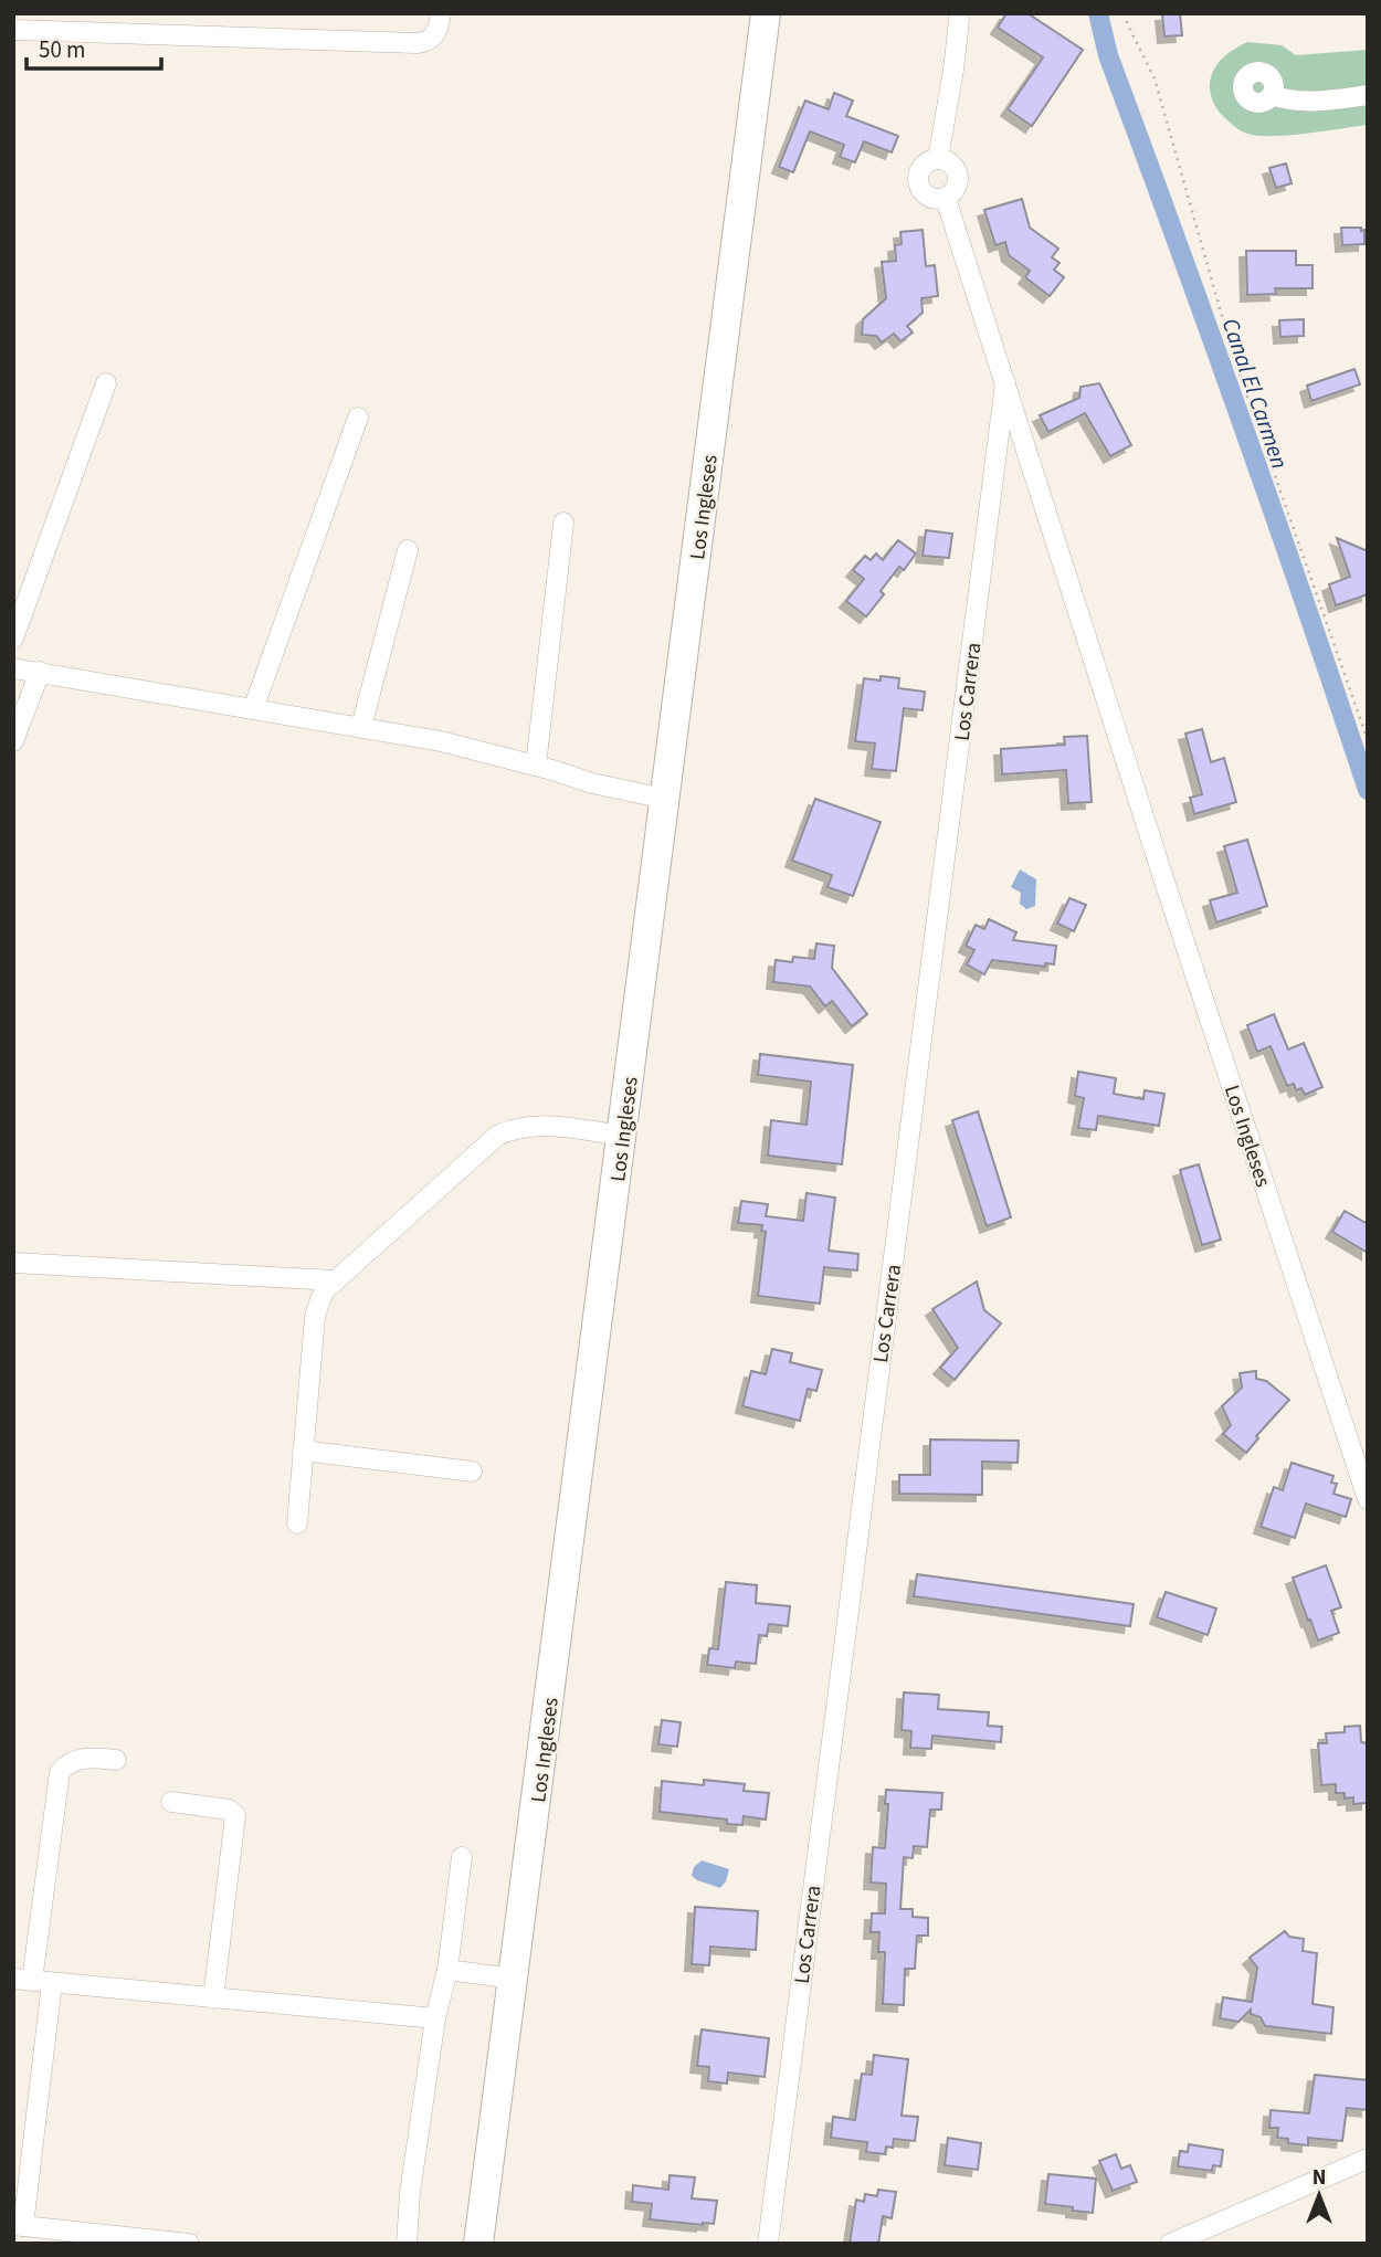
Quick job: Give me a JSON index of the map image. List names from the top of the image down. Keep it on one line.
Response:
{"streets":{"street":["Los Ingleses","Los Carrera"]},"crossings":[["Los Ingleses","Los Carrera"]],"water":["Canal El Carmen"],"scale_bar":"50 m","north":"top"}
